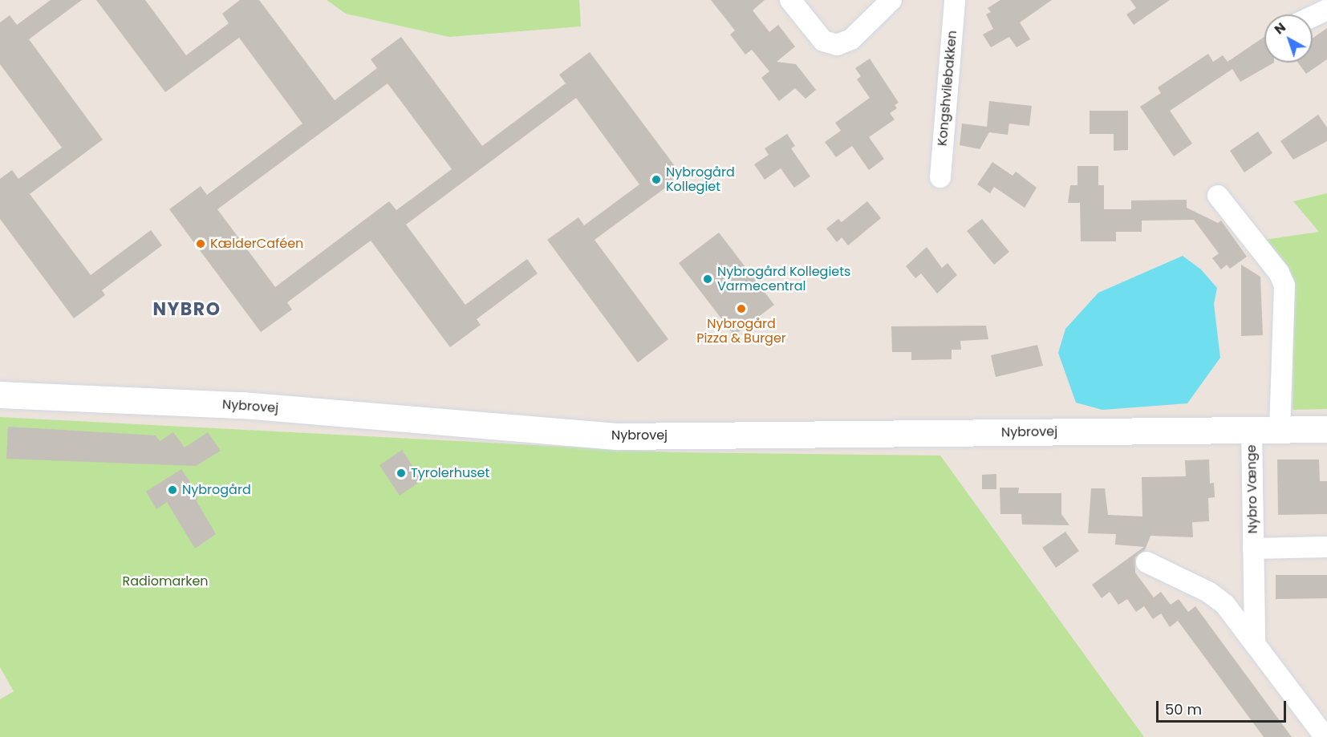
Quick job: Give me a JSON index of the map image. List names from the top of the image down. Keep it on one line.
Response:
{"streets":{"street":["Kongshvilebakken","Nybrovej","Nybro Vænge"]},"crossings":[["Nybrovej","Nybro Vænge"]],"districts":["NYBRO"],"parks":["Radiomarken"],"places":["Nybrogård Kollegiet","KælderCaféen","Nybrogård Kollegiets Varmecentral","Nybrogård Pizza & Burger","Tyrolerhuset","Nybrogård"],"scale_bar":"50 m","north":"top left"}
